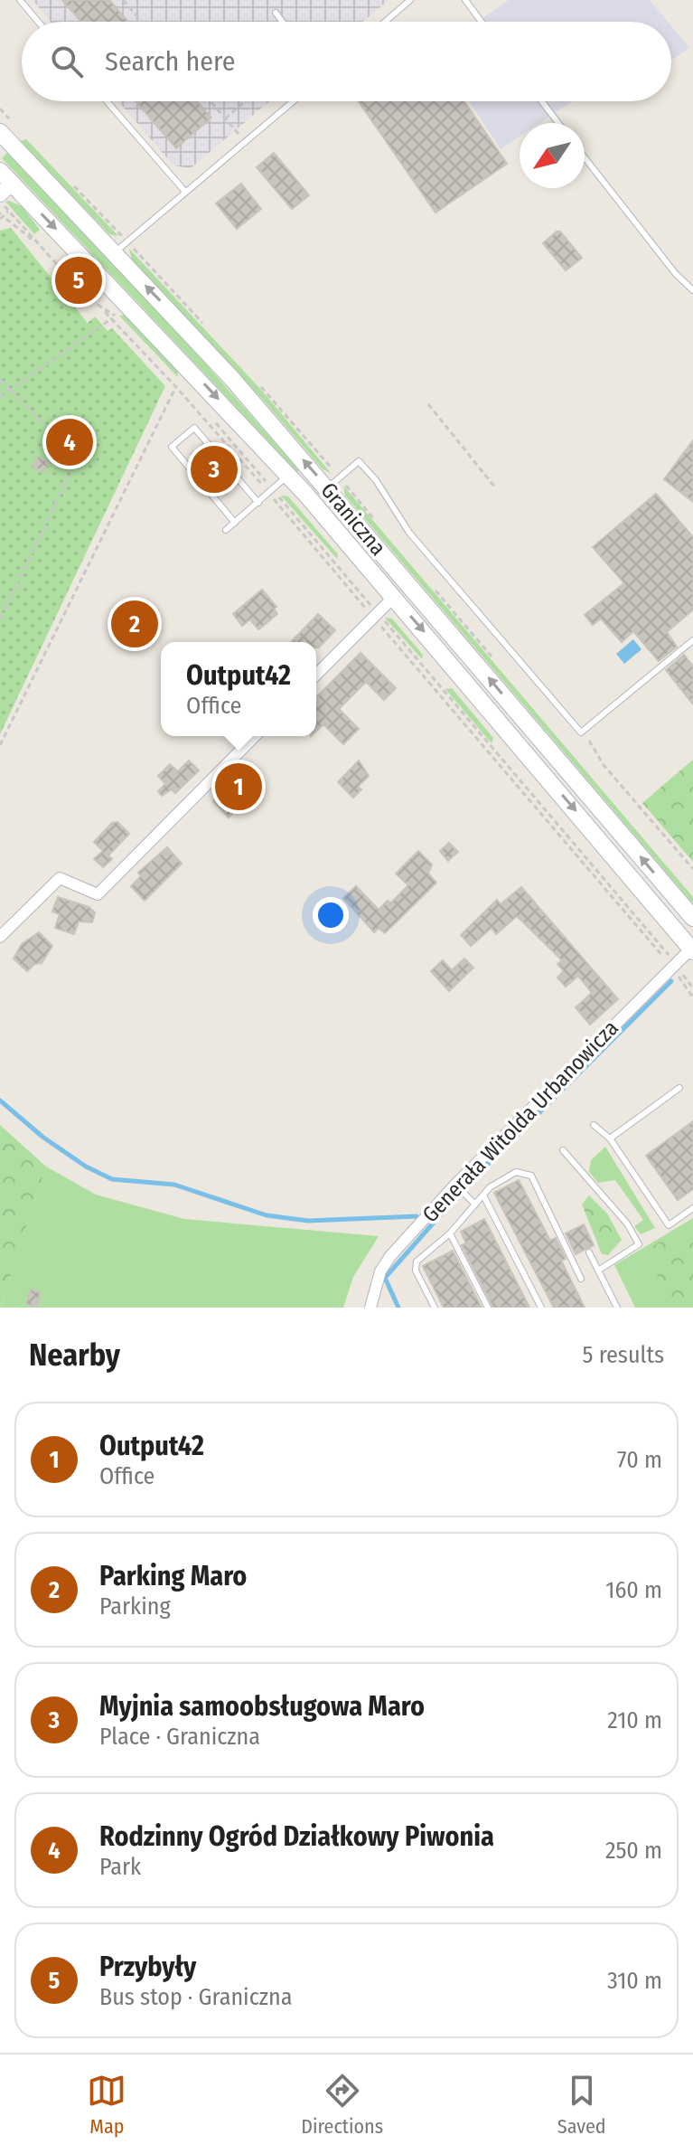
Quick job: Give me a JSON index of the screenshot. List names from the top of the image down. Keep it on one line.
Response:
{"streets":{"main road":["Graniczna"],"street":["Generała Witolda Urbanowicza"]},"crossings":[["Graniczna","Generała Witolda Urbanowicza"]],"north":"bottom left","page":{"search":"Search here","pins":["5","4","3","2","1"],"popup":["Output42","Office"],"heading":["Nearby","5 results"],"list":[{"mark":"1","name":"Output42","note":"Office","value":"70 m"},{"mark":"2","name":"Parking Maro","note":"Parking","value":"160 m"},{"mark":"3","name":"Myjnia samoobsługowa Maro","note":"Place · Graniczna","value":"210 m"},{"mark":"4","name":"Rodzinny Ogród Działkowy Piwonia","note":"Park","value":"250 m"},{"mark":"5","name":"Przybyły","note":"Bus stop · Graniczna","value":"310 m"}],"nav":["Map","Directions","Saved"]}}
